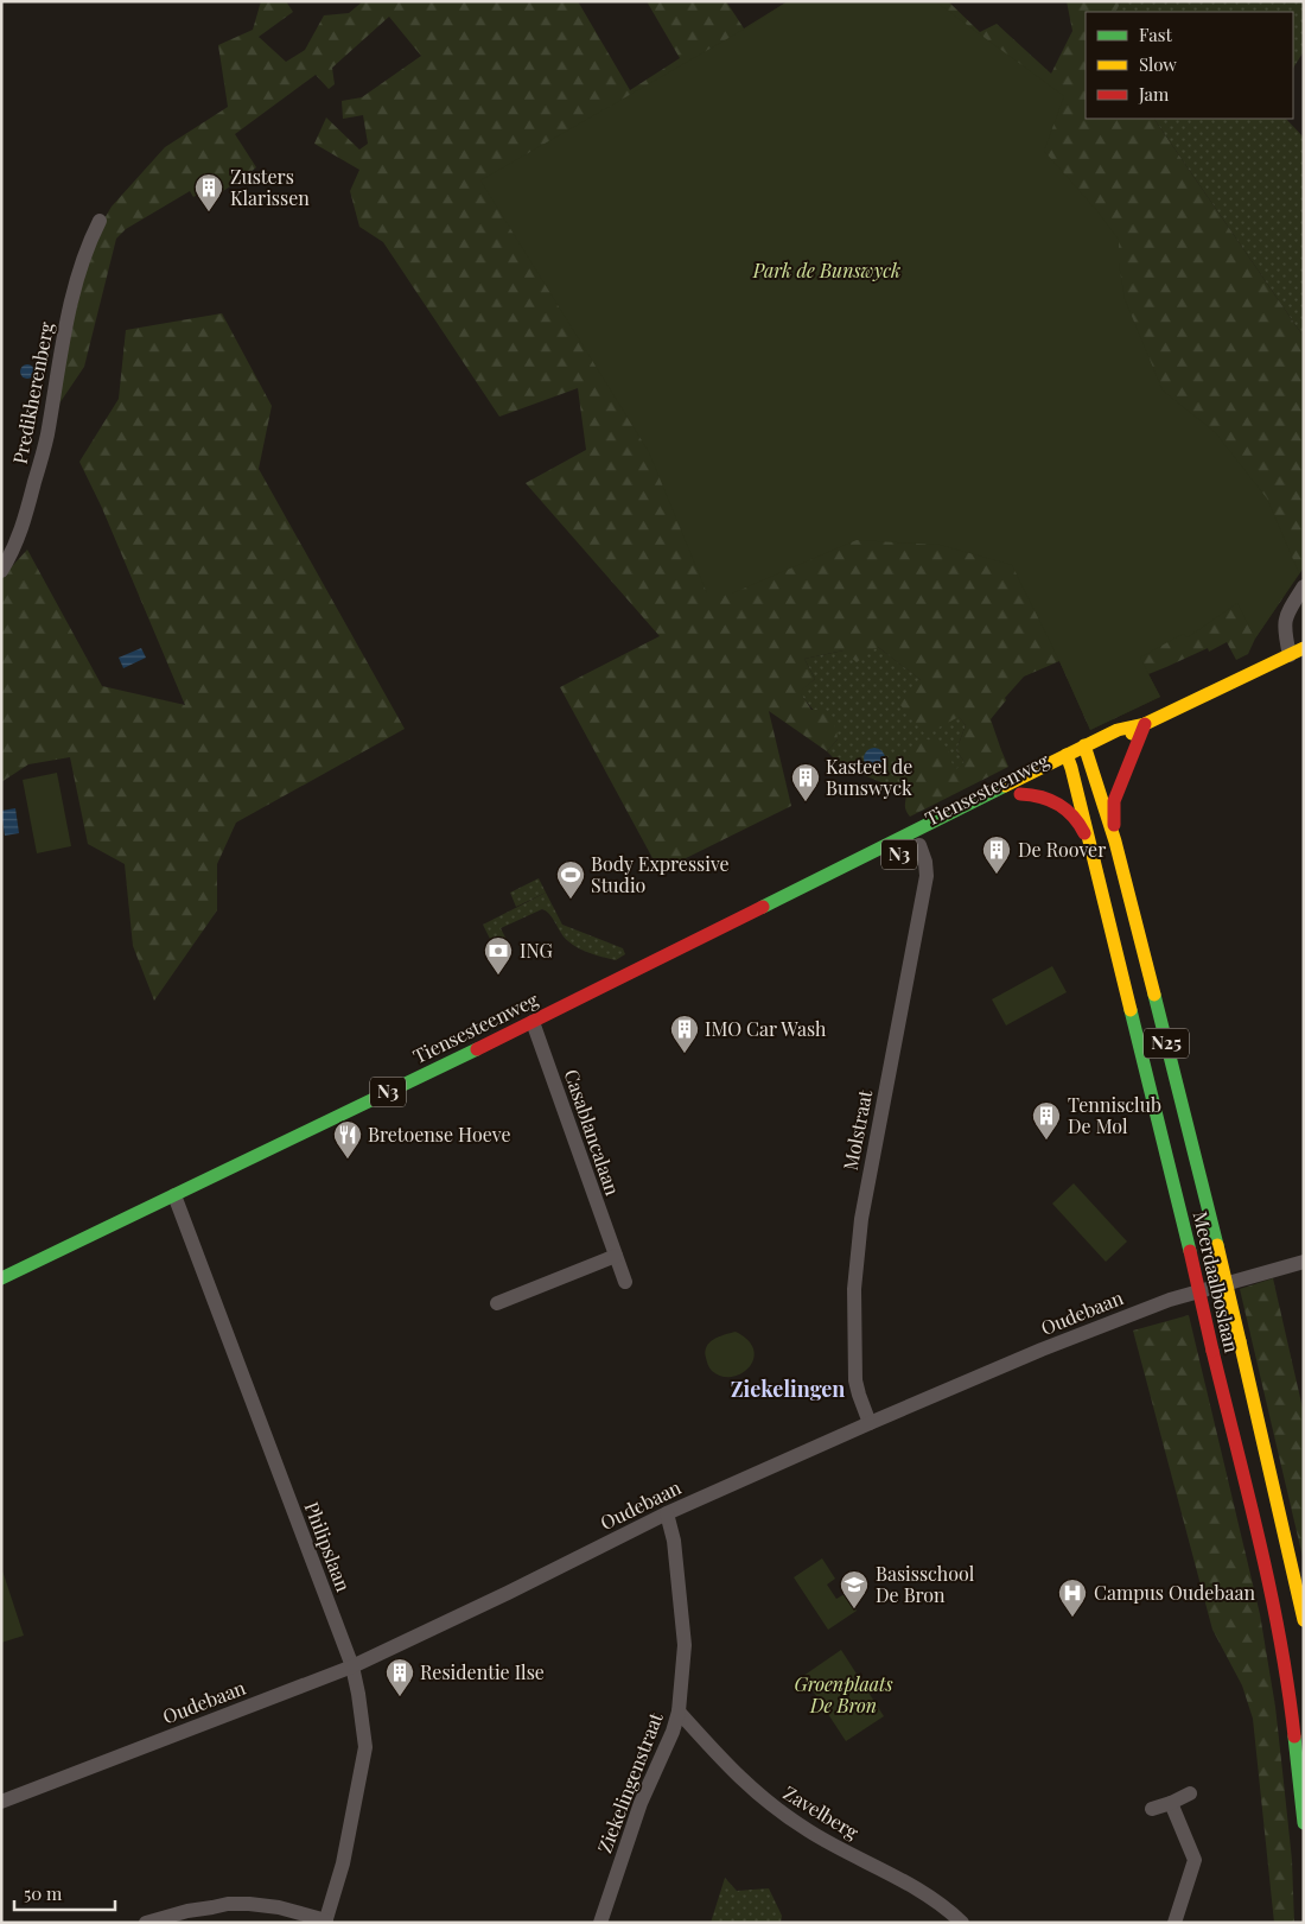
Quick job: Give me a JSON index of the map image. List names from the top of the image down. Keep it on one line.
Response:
{"streets":{"main road":["Tiensesteenweg","N3","N25","Meerdaalboslaan"],"street":["Predikherenberg","Molstraat","Casablancalaan","Oudebaan","Philipslaan","Ziekelingenstraat","Zavelberg"]},"crossings":[["Tiensesteenweg","Casablancalaan"],["Tiensesteenweg","Meerdaalboslaan"],["Tiensesteenweg","Philipslaan"],["Molstraat","Oudebaan"],["Oudebaan","Philipslaan"],["Oudebaan","Ziekelingenstraat"],["Ziekelingenstraat","Zavelberg"]],"districts":["Ziekelingen"],"parks":["Park de Bunswyck","Groenplaats De Bron"],"places":{"building":["Zusters Klarissen","Kasteel de Bunswyck","De Roover","IMO Car Wash","Tennisclub De Mol","Residentie Ilse"],"sports":["Body Expressive Studio"],"bank":["ING"],"restaurant":["Bretoense Hoeve"],"school or university":["Basisschool De Bron"],"hospital":["Campus Oudebaan"]},"legend":["Fast","Slow","Jam"],"scale_bar":"50 m"}
